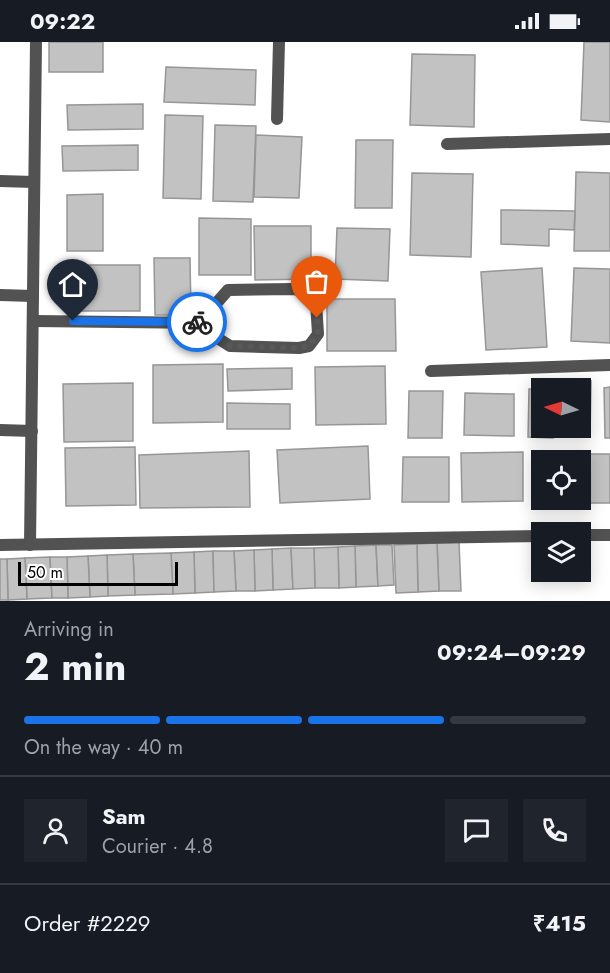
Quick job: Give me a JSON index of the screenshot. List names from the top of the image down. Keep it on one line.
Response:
{"scale_bar":"50 m","north":"left","page":{"status":"09:22","scale":"50 m","heading":["2 min","Arriving in","09:24–09:29"],"panel":["Sam","Courier · 4.8","Order #2229","₹415"],"bar":"On the way · 40 m"}}
